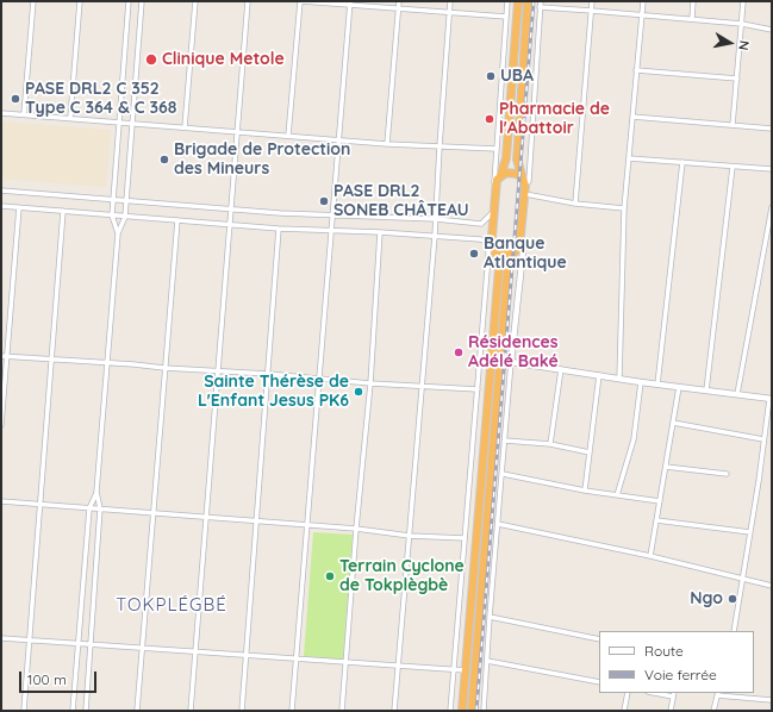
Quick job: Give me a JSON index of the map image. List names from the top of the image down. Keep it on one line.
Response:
{"districts":["TOKPLÉGBÉ"],"places":["Clinique Metole","UBA","PASE DRL2 C 352 Type C 364 & C 368","Pharmacie de l'Abattoir","Brigade de Protection des Mineurs","PASE DRL2 SONEB CHÂTEAU","Banque Atlantique","Résidences Adélé Baké","Sainte Thérèse de L'Enfant Jesus PK6","Terrain Cyclone de Tokplègbè","Ngo"],"legend":["Route","Voie ferrée"],"scale_bar":"100 m","north":"right"}
